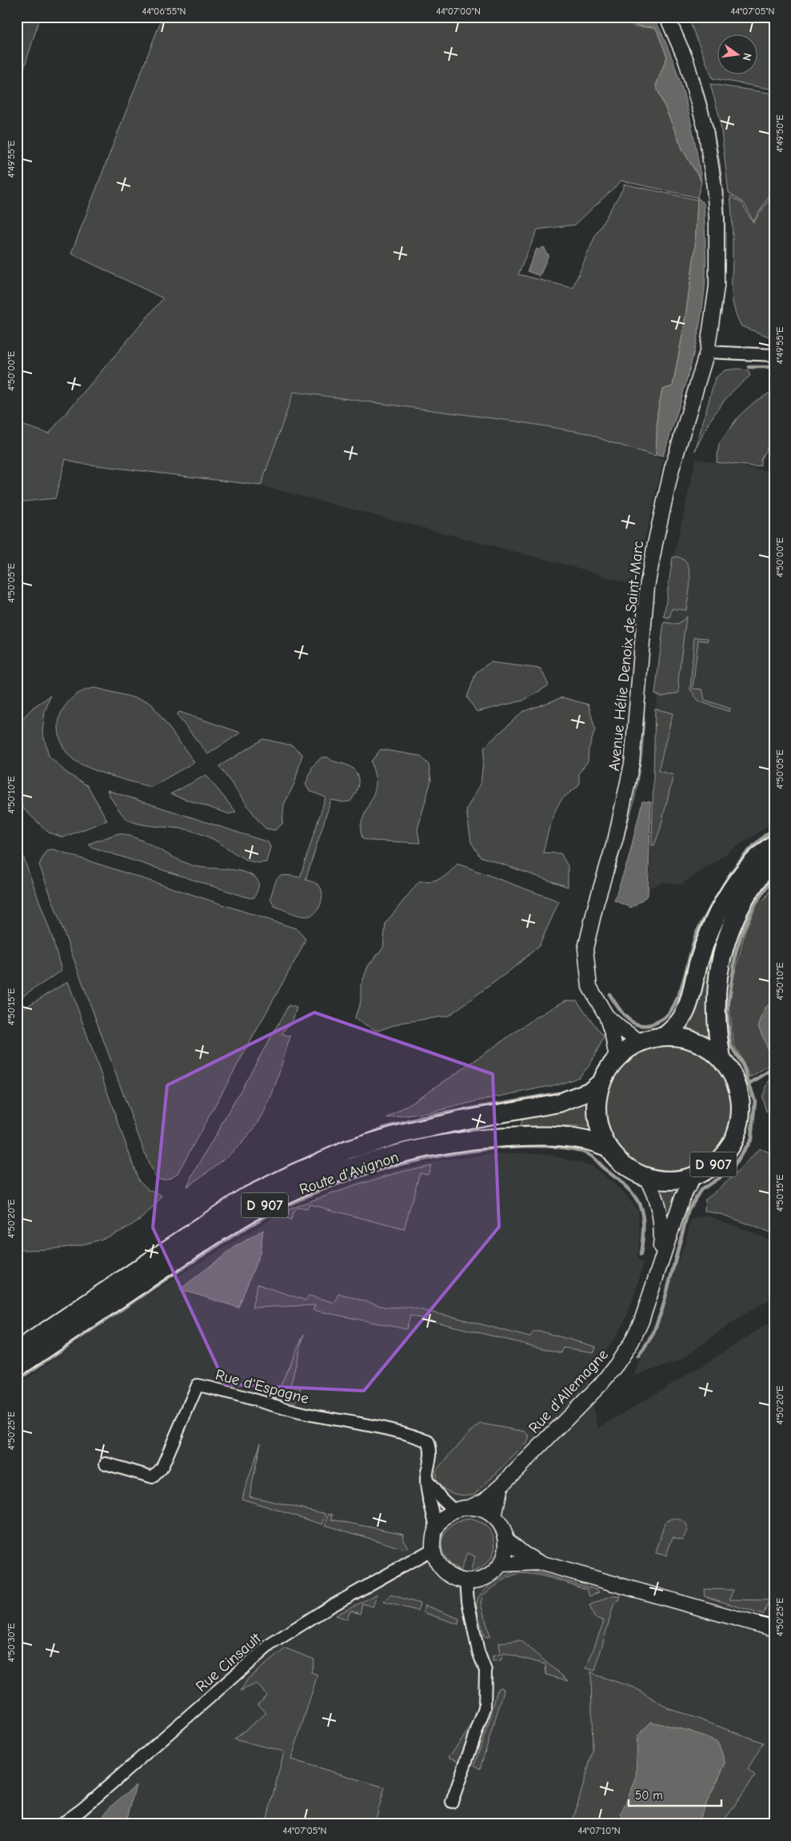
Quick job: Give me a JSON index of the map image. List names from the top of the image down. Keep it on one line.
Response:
{"streets":{"main road":["D 907","Route d'Avignon"],"street":["Avenue Hélie Denoix de Saint-Marc","Rue d'Espagne","Rue d'Allemagne","Rue Cinsault"]},"crossings":[["Avenue Hélie Denoix de Saint-Marc","D 907"],["D 907","Route d'Avignon"],["D 907","Rue d'Allemagne"],["Rue d'Espagne","Rue d'Allemagne"],["Rue d'Espagne","Rue Cinsault"],["Rue d'Allemagne","Rue Cinsault"]],"scale_bar":"50 m","north":"right","coordinates":["44°06'55\"N","44°07'00\"N","44°07'05\"N","4°49'50\"E","4°49'55\"E","4°50'00\"E","4°50'05\"E","4°50'10\"E","4°50'15\"E","4°50'20\"E","4°50'25\"E","4°50'30\"E","44°07'10\"N"]}
